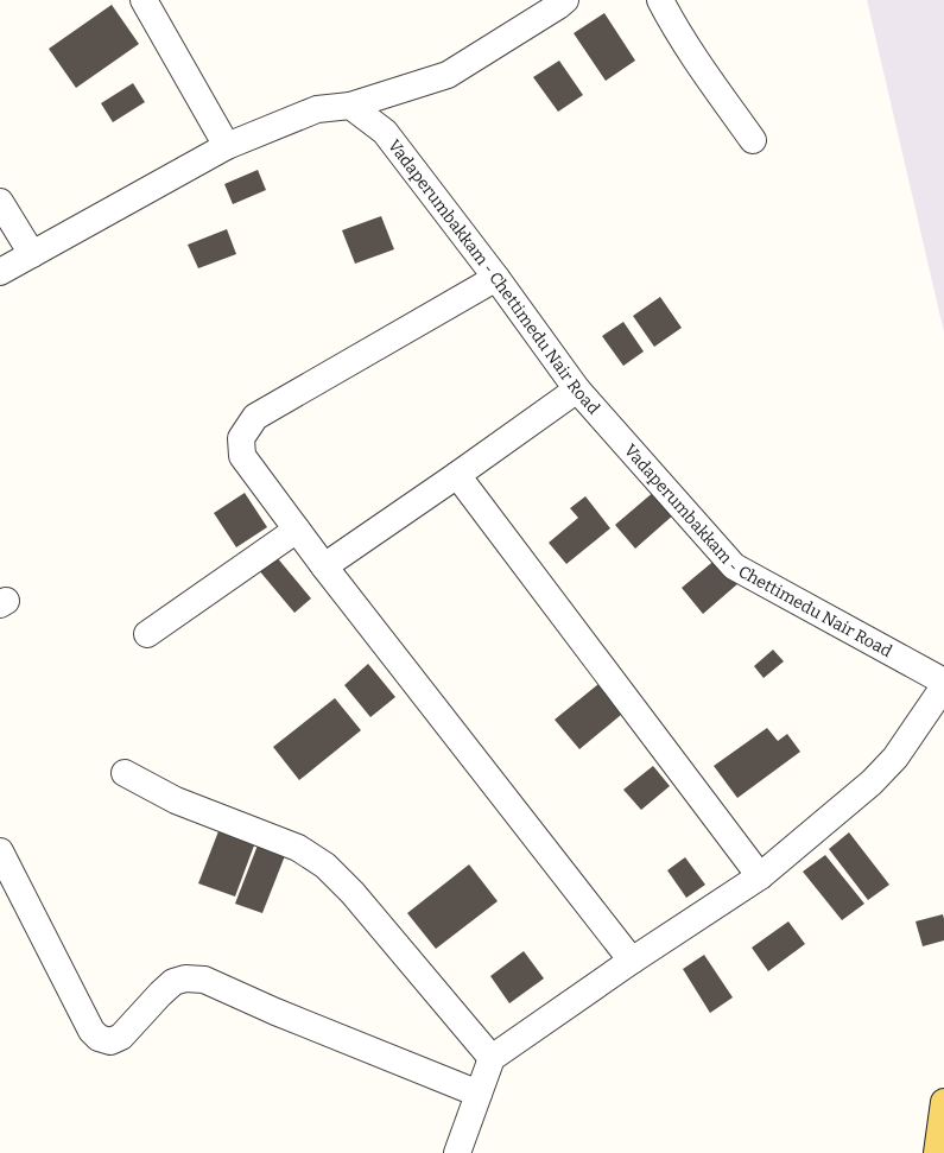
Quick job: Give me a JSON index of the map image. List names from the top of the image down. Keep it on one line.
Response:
{"streets":{"street":["Vadaperumbakkam - Chettimedu Nair Road"]}}
